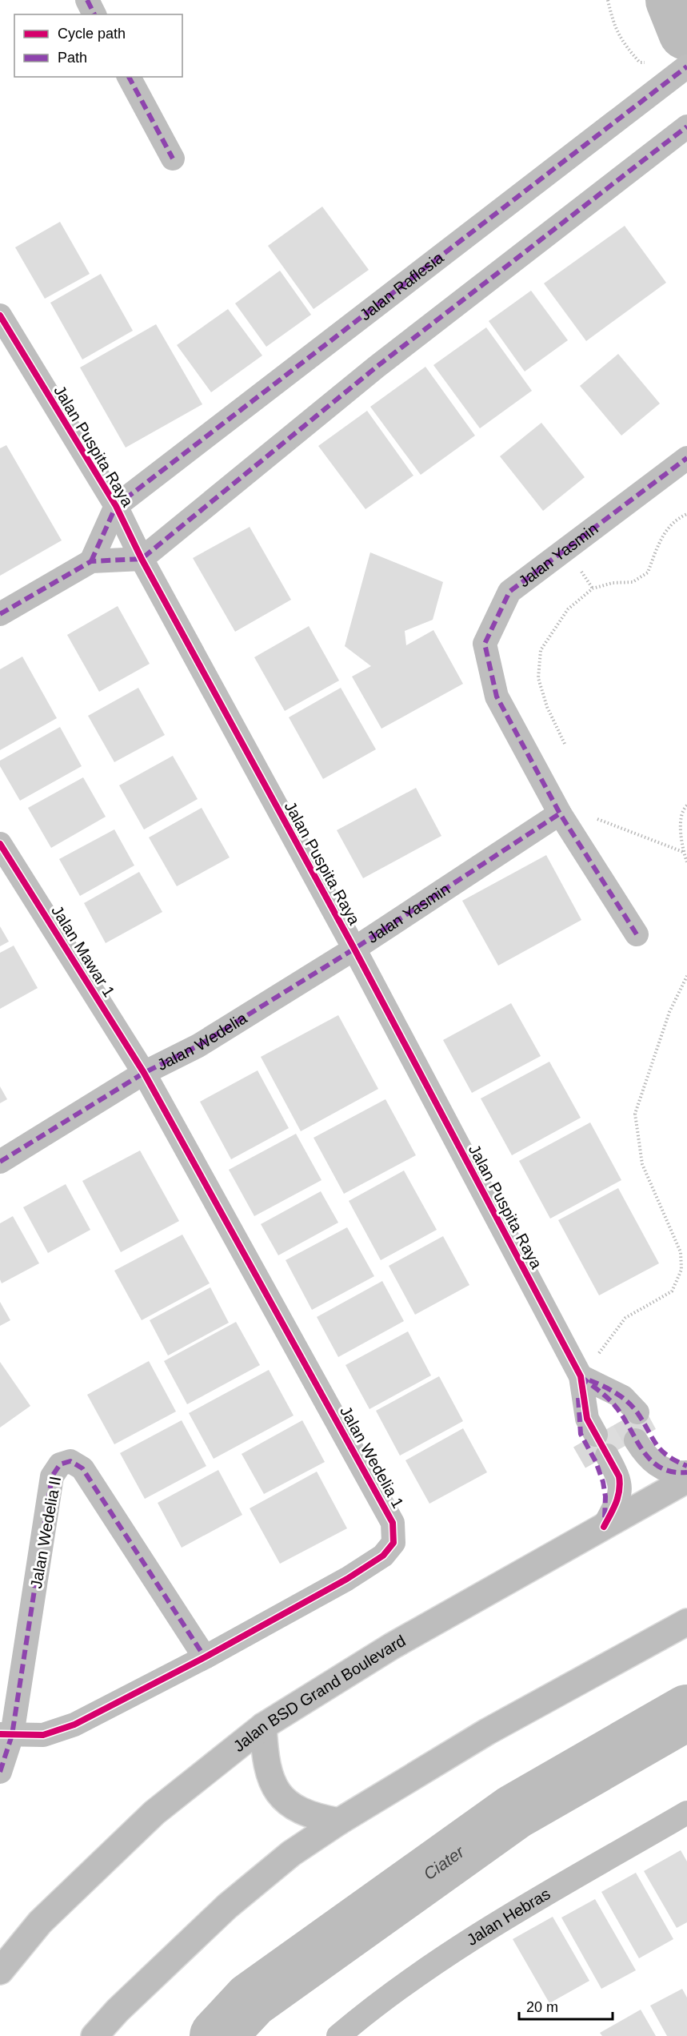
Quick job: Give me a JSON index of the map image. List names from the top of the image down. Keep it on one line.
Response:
{"streets":{"main road":["Jalan BSD Grand Boulevard"],"street":["Jalan Raflesia","Jalan Puspita Raya","Jalan Yasmin","Jalan Mawar 1","Jalan Wedelia","Jalan Wedelia 1","Jalan Wedelia II","Jalan Hebras"]},"crossings":[["Jalan Raflesia","Jalan Puspita Raya"],["Jalan Puspita Raya","Jalan Yasmin"],["Jalan Puspita Raya","Jalan Wedelia"],["Jalan Yasmin","Jalan Wedelia"],["Jalan Mawar 1","Jalan Wedelia"],["Jalan Mawar 1","Jalan Wedelia 1"],["Jalan Wedelia","Jalan Wedelia 1"],["Jalan Wedelia 1","Jalan Wedelia II"]],"water":["Ciater"],"legend":["Cycle path","Path"],"scale_bar":"20 m"}
